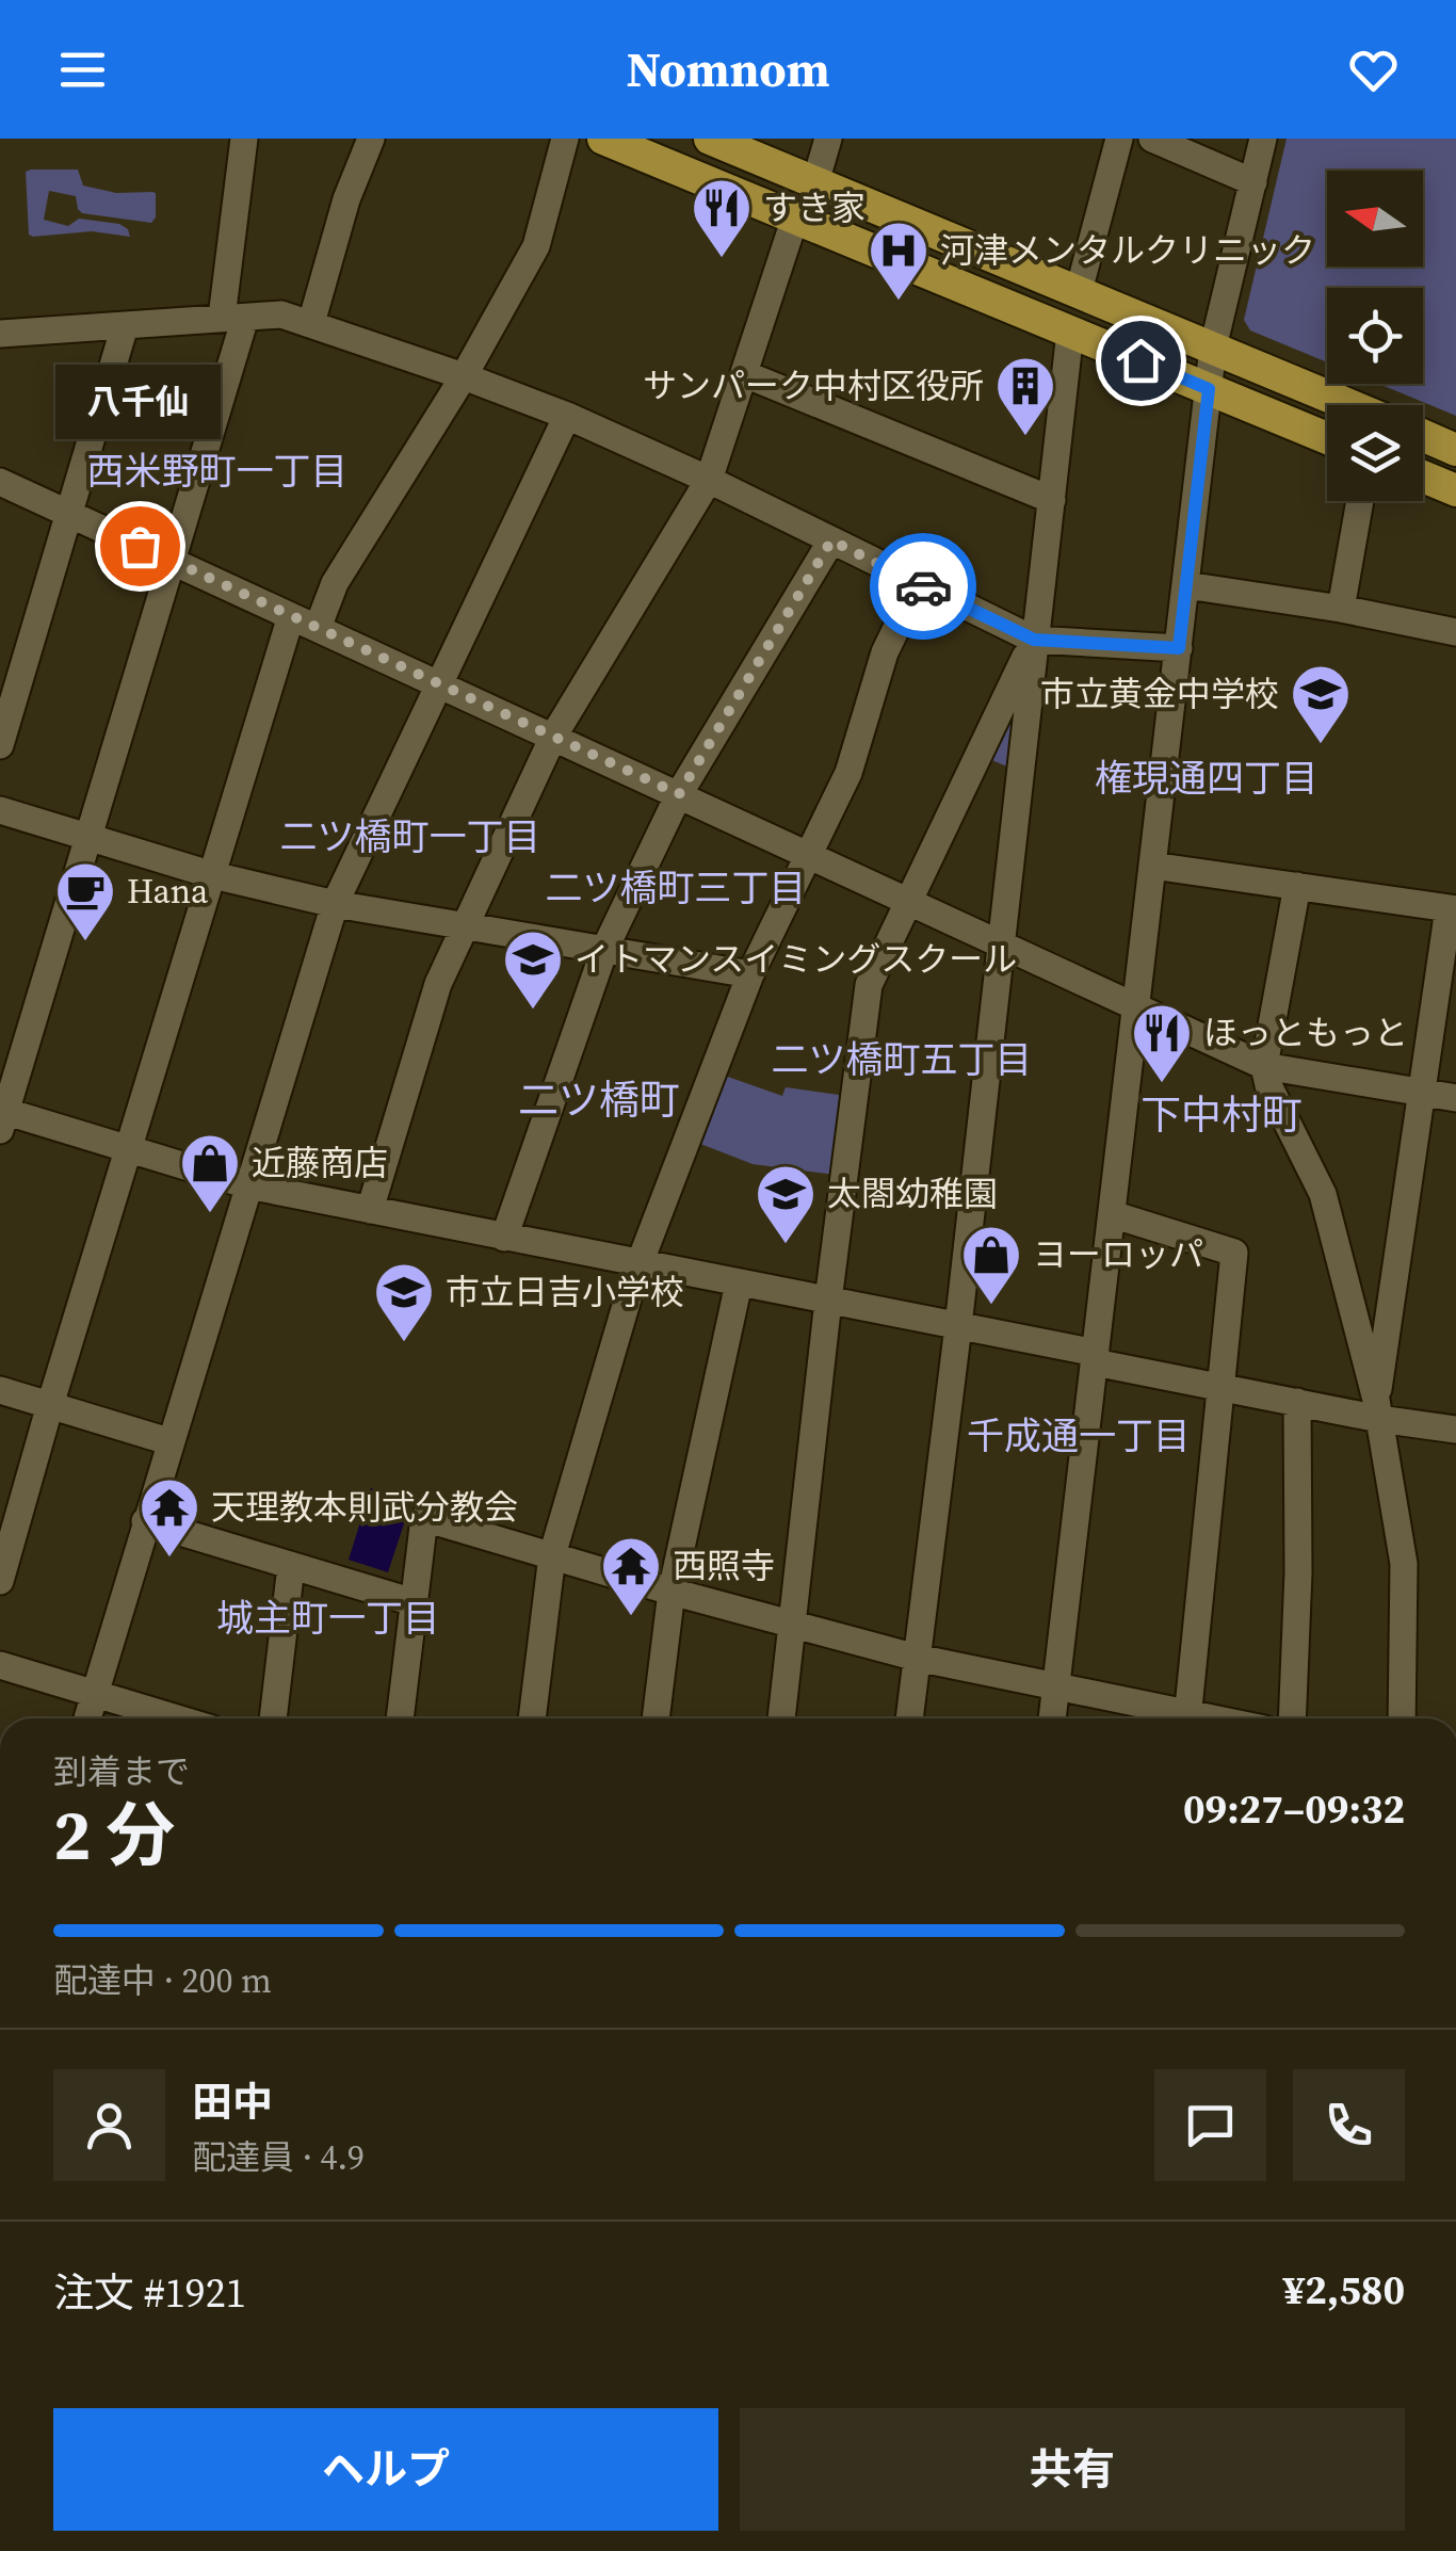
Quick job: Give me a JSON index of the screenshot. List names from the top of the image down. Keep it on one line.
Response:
{"districts":["西米野町一丁目","権現通四丁目","二ツ橋町一丁目","二ツ橋町三丁目","二ツ橋町五丁目","二ツ橋町","下中村町","千成通一丁目","城主町一丁目"],"places":{"restaurant":["すき家","ほっともっと"],"hospital":["河津メンタルクリニック"],"building":["サンパーク中村区役所"],"other":["八千仙"],"school or university":["市立黄金中学校","イトマンスイミングスクール","太閤幼稚園","市立日吉小学校"],"cafe":["Hana"],"shop":["近藤商店","ヨーロッパ"],"temple":["天理教本則武分教会","西照寺"]},"north":"left","page":{"header":"Nomnom","bubble":"八千仙","heading":["2 分","到着まで","09:27–09:32"],"panel":["田中","配達員 · 4.9","注文 #1921","¥2,580"],"bar":"配達中 · 200 m","buttons":["ヘルプ","共有"]}}
